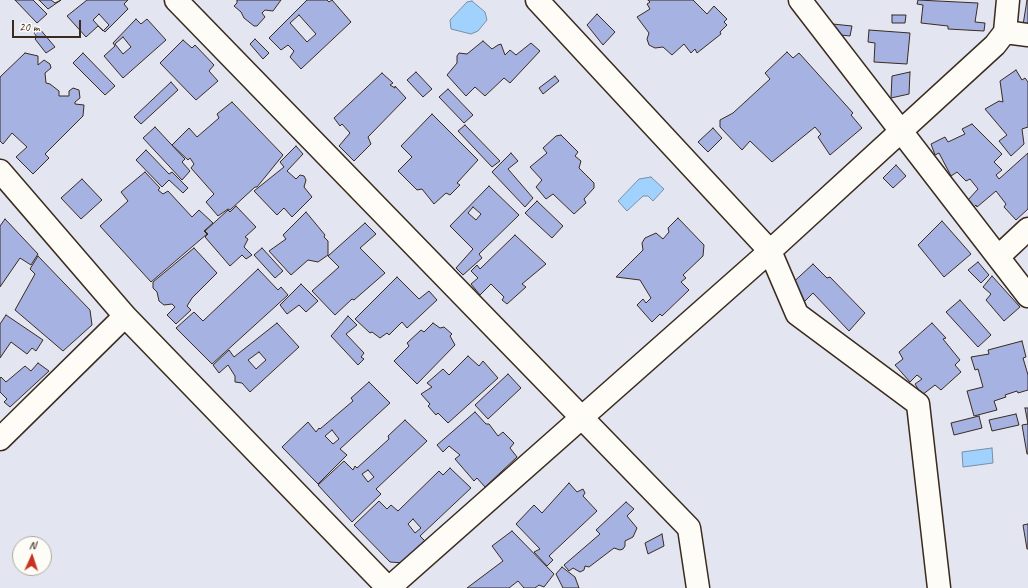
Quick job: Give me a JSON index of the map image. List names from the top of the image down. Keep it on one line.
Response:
{"scale_bar":"20 m","north":"top"}
